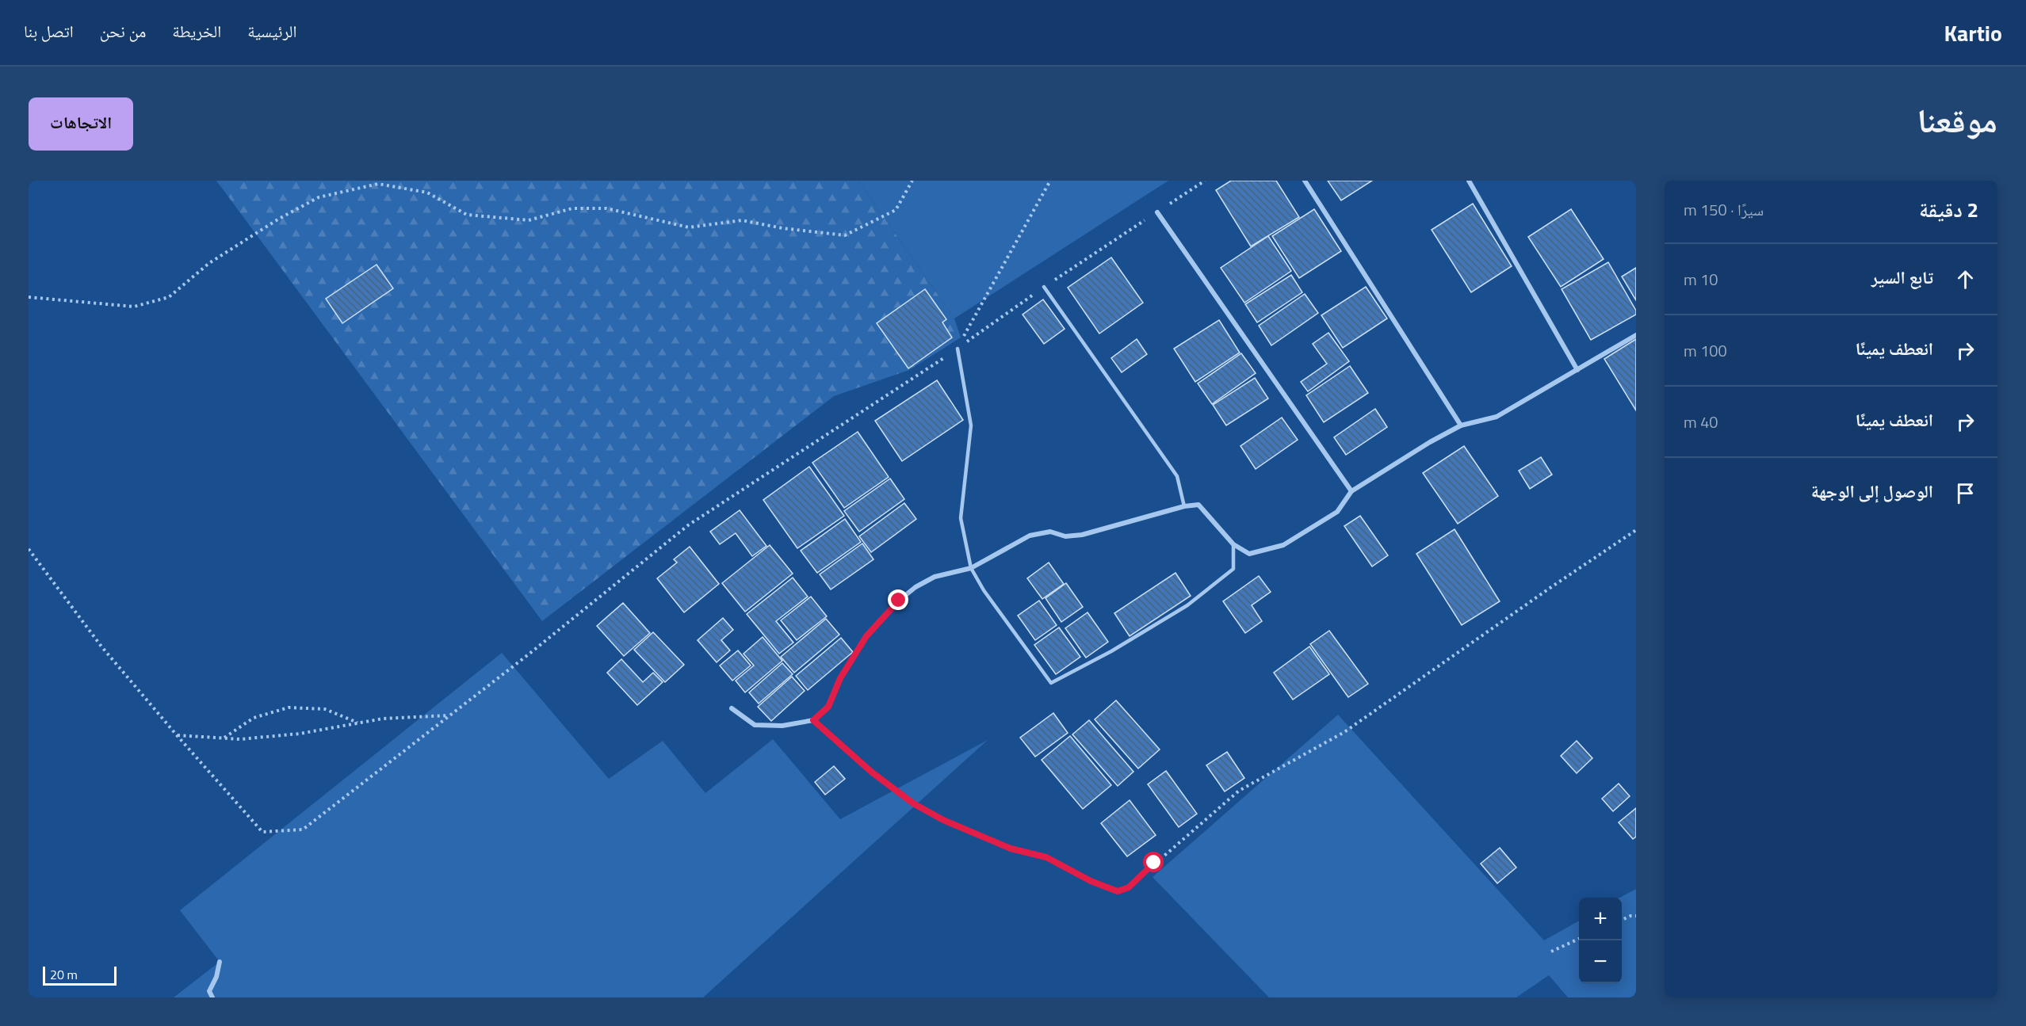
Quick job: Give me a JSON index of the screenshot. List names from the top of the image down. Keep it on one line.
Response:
{"scale_bar":"20 m","page":{"header":"Kartio","nav":["الرئيسية","الخريطة","من نحن","اتصل بنا"],"title":"موقعنا","buttons":"الاتجاهات","heading":["2 دقيقة","سيرًا · 150 m"],"list":[["تابع السير","10 m"],["انعطف يمينًا","100 m"],["انعطف يمينًا","40 m"],"الوصول إلى الوجهة"],"map_buttons":["+","−"],"scale":"20 m"}}
